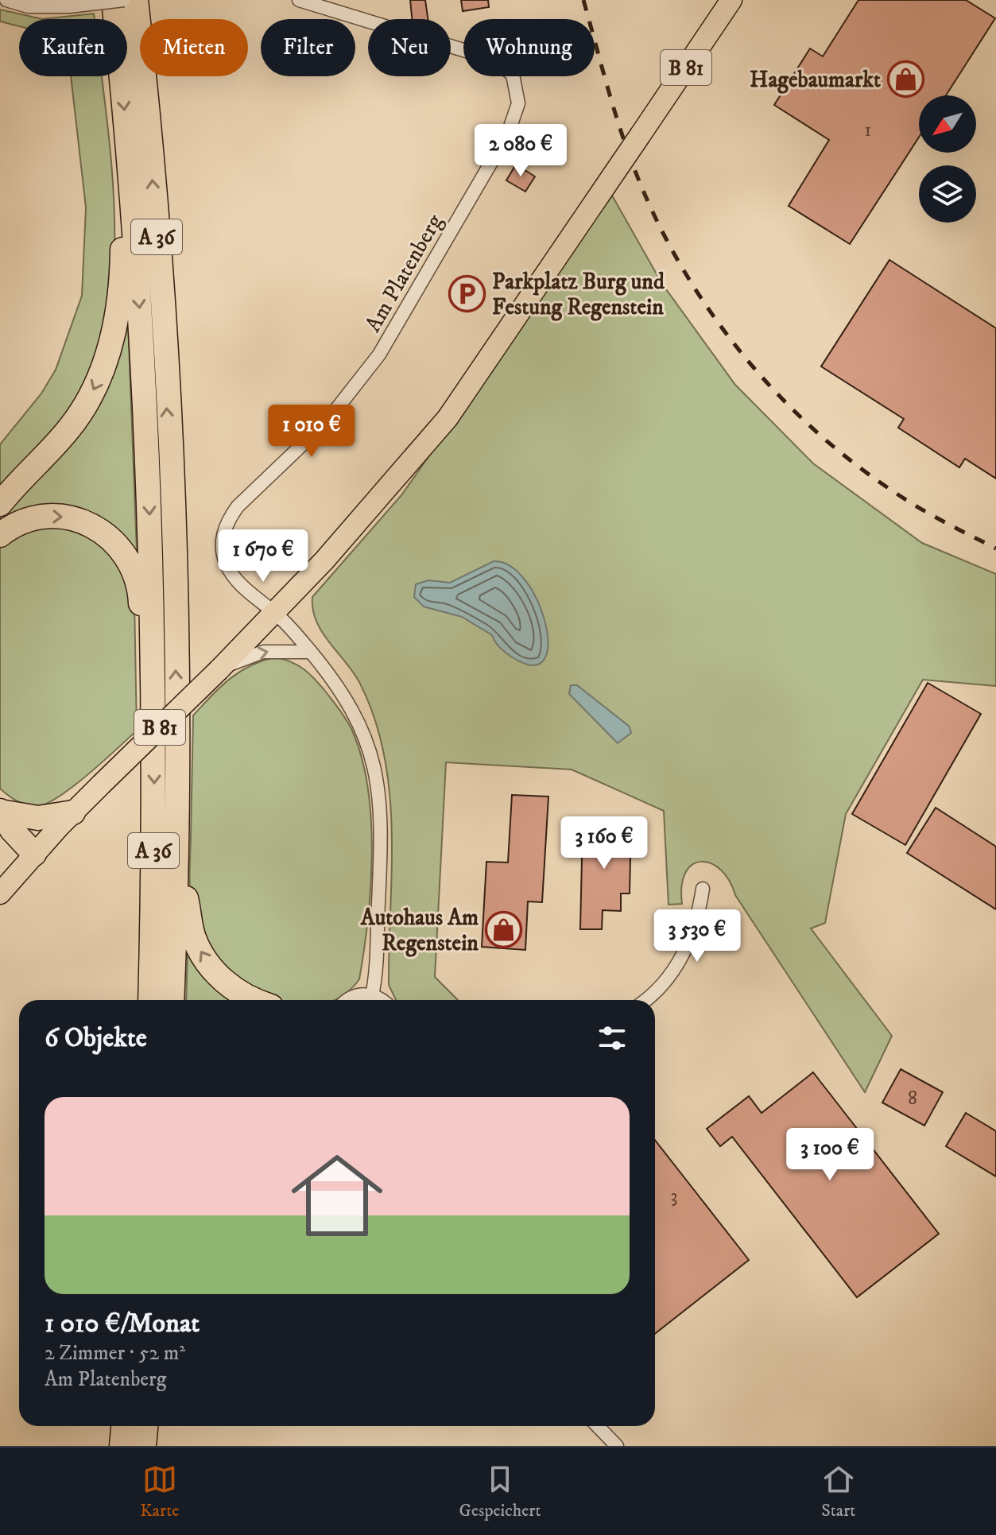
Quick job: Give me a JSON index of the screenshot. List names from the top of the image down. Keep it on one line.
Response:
{"streets":{"highway":["A 36"],"main road":["B 81"],"street":["Am Platenberg"]},"crossings":[["B 81","Am Platenberg"]],"places":{"shop":["Hagebaumarkt","Autohaus Am Regenstein"],"parking":["Parkplatz Burg und Festung Regenstein"]},"house_numbers":["1","8","3"],"north":"bottom left","page":{"chip":["Kaufen","Mieten","Filter","Neu","Wohnung"],"price":["2 080 €","1 010 €","1 670 €","3 160 €","3 530 €","3 100 €"],"heading":"6 Objekte","list":[{"name":"1 010 €/Monat","note":"2 Zimmer · 52 m² · Am Platenberg"}],"tabs":["Karte","Gespeichert","Start"]}}
